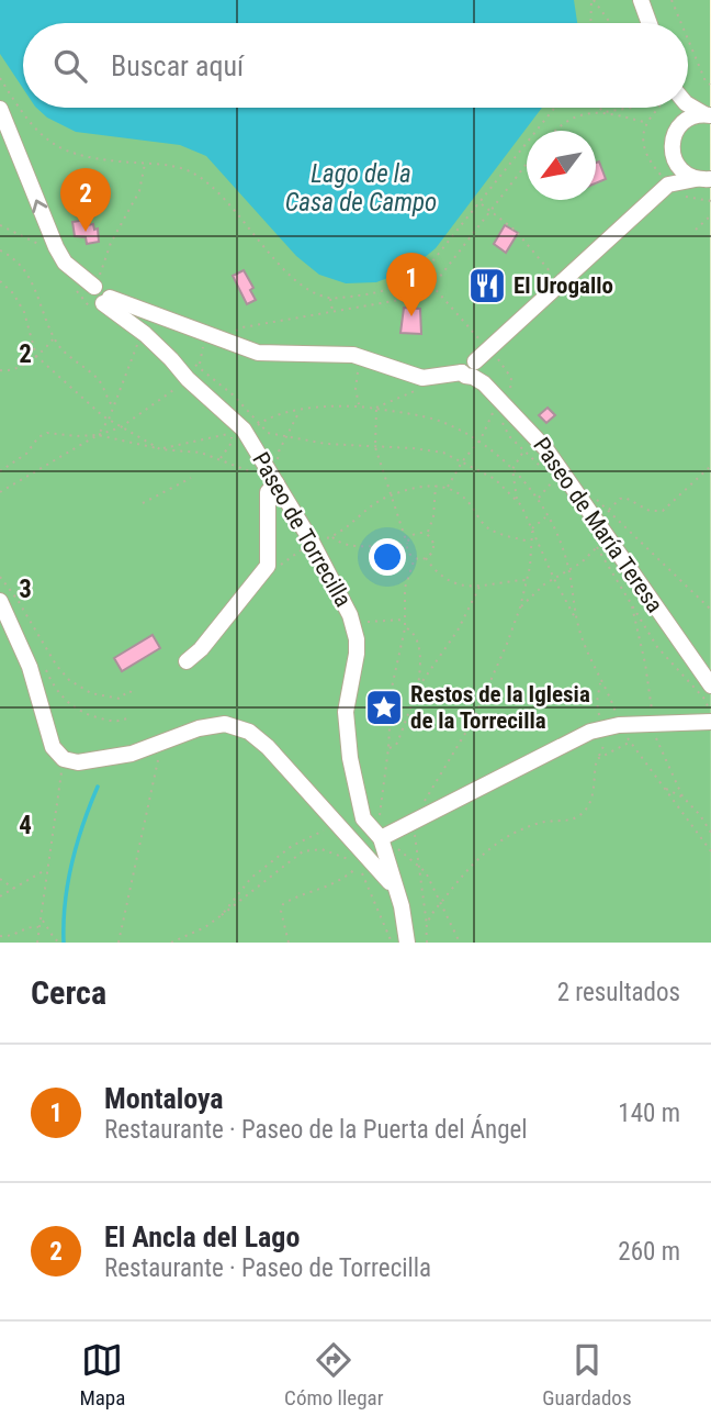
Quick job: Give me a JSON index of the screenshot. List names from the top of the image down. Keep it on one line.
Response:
{"streets":{"street":["Paseo de María Teresa","Paseo de Torrecilla"]},"water":["Lago de la Casa de Campo"],"places":{"restaurant":["El Urogallo"],"place":["Restos de la Iglesia de la Torrecilla"]},"north":"bottom left","page":{"search":"Buscar aquí","pins":["2","1"],"heading":["Cerca","2 resultados"],"list":[{"mark":"1","name":"Montaloya","note":"Restaurante · Paseo de la Puerta del Ángel","value":"140 m"},{"mark":"2","name":"El Ancla del Lago","note":"Restaurante · Paseo de Torrecilla","value":"260 m"}],"nav":["Mapa","Cómo llegar","Guardados"]},"grid":{"rows":["2","3","4"]}}
